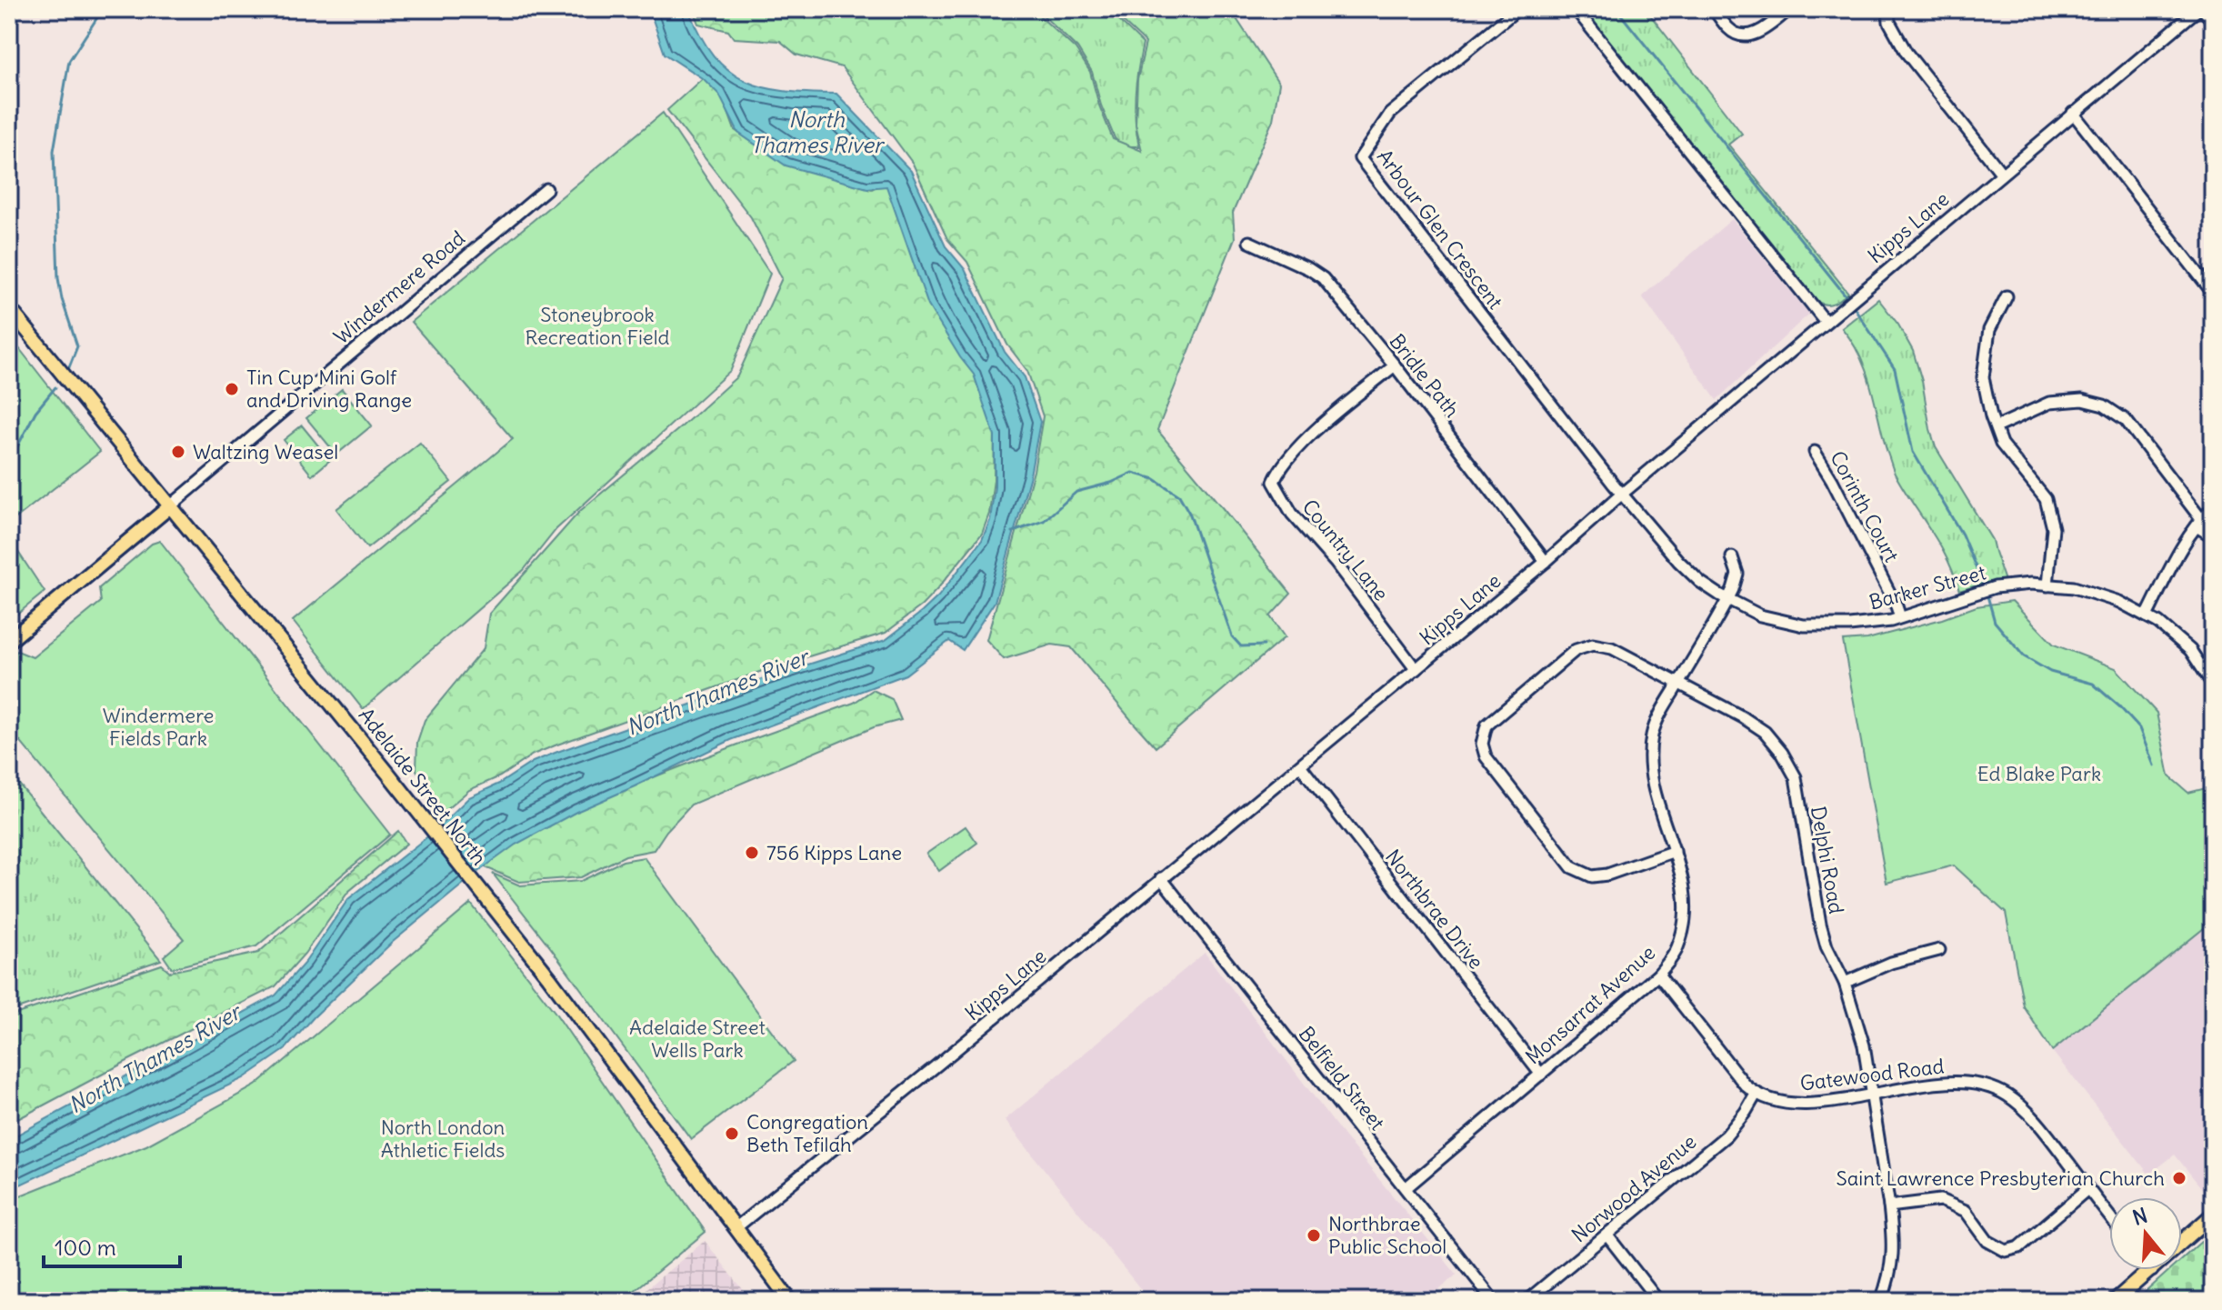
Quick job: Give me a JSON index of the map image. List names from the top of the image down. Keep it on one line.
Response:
{"streets":{"main road":["Windermere Road","Adelaide Street North"],"street":["Kipps Lane","Arbour Glen Crescent","Bridle Path","Corinth Court","Country Lane","Barker Street","Delphi Road","Northbrae Drive","Monsarrat Avenue","Gatewood Road","Belfield Street","Norwood Avenue"]},"crossings":[["Kipps Lane","Arbour Glen Crescent"],["Kipps Lane","Bridle Path"],["Kipps Lane","Country Lane"],["Kipps Lane","Barker Street"],["Kipps Lane","Adelaide Street North"],["Kipps Lane","Northbrae Drive"],["Kipps Lane","Belfield Street"],["Arbour Glen Crescent","Barker Street"],["Windermere Road","Adelaide Street North"],["Bridle Path","Country Lane"],["Corinth Court","Barker Street"],["Barker Street","Monsarrat Avenue"],["Delphi Road","Monsarrat Avenue"],["Delphi Road","Gatewood Road"],["Northbrae Drive","Monsarrat Avenue"],["Monsarrat Avenue","Belfield Street"],["Gatewood Road","Norwood Avenue"]],"water":["North Thames River"],"parks":["Stoneybrook Recreation Field","Windermere Fields Park","Ed Blake Park","Adelaide Street Wells Park","North London Athletic Fields"],"places":["Tin Cup Mini Golf and Driving Range","Waltzing Weasel","756 Kipps Lane","Congregation Beth Tefilah","Saint Lawrence Presbyterian Church","Northbrae Public School"],"scale_bar":"100 m","north":"top"}
